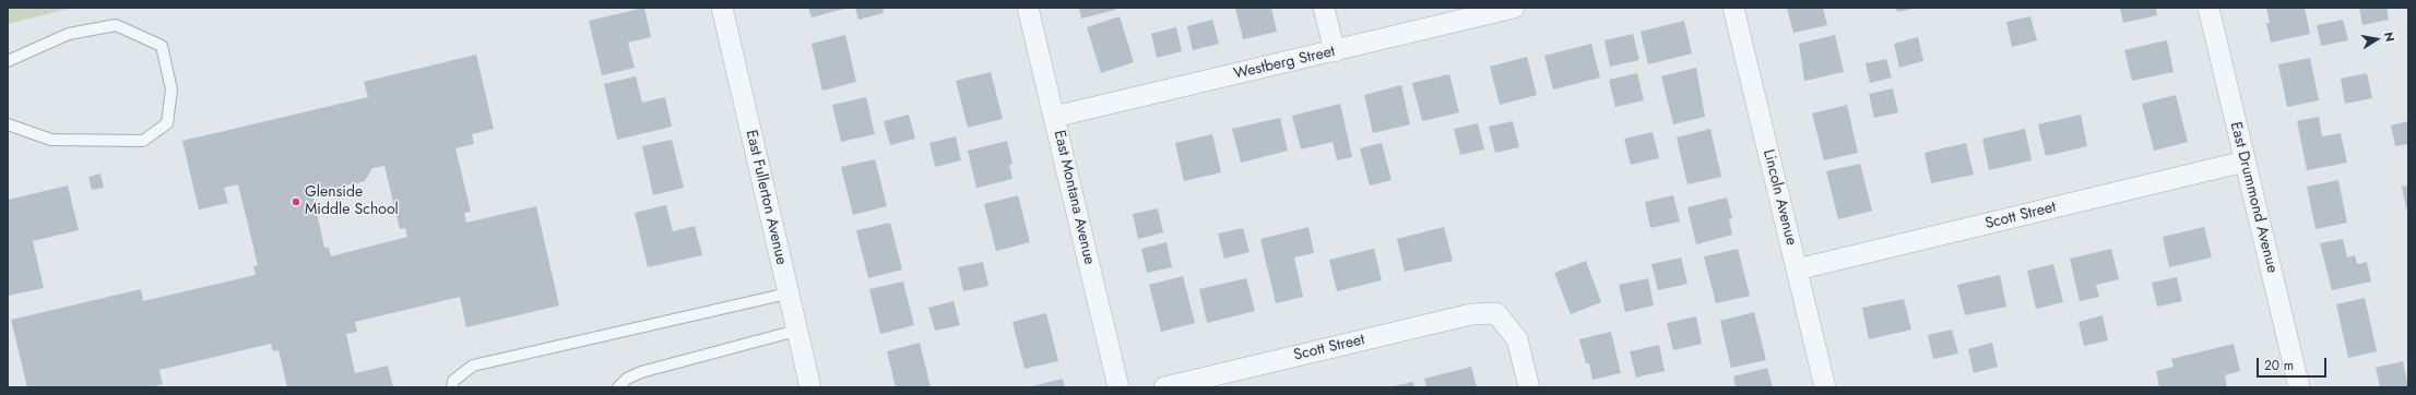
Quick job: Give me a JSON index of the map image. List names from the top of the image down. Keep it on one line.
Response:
{"streets":{"street":["Westberg Street","East Fullerton Avenue","East Montana Avenue","Lincoln Avenue","East Drummond Avenue","Scott Street"]},"crossings":[["Westberg Street","East Montana Avenue"],["Lincoln Avenue","Scott Street"],["East Drummond Avenue","Scott Street"]],"places":["Glenside Middle School"],"scale_bar":"20 m","north":"right"}
